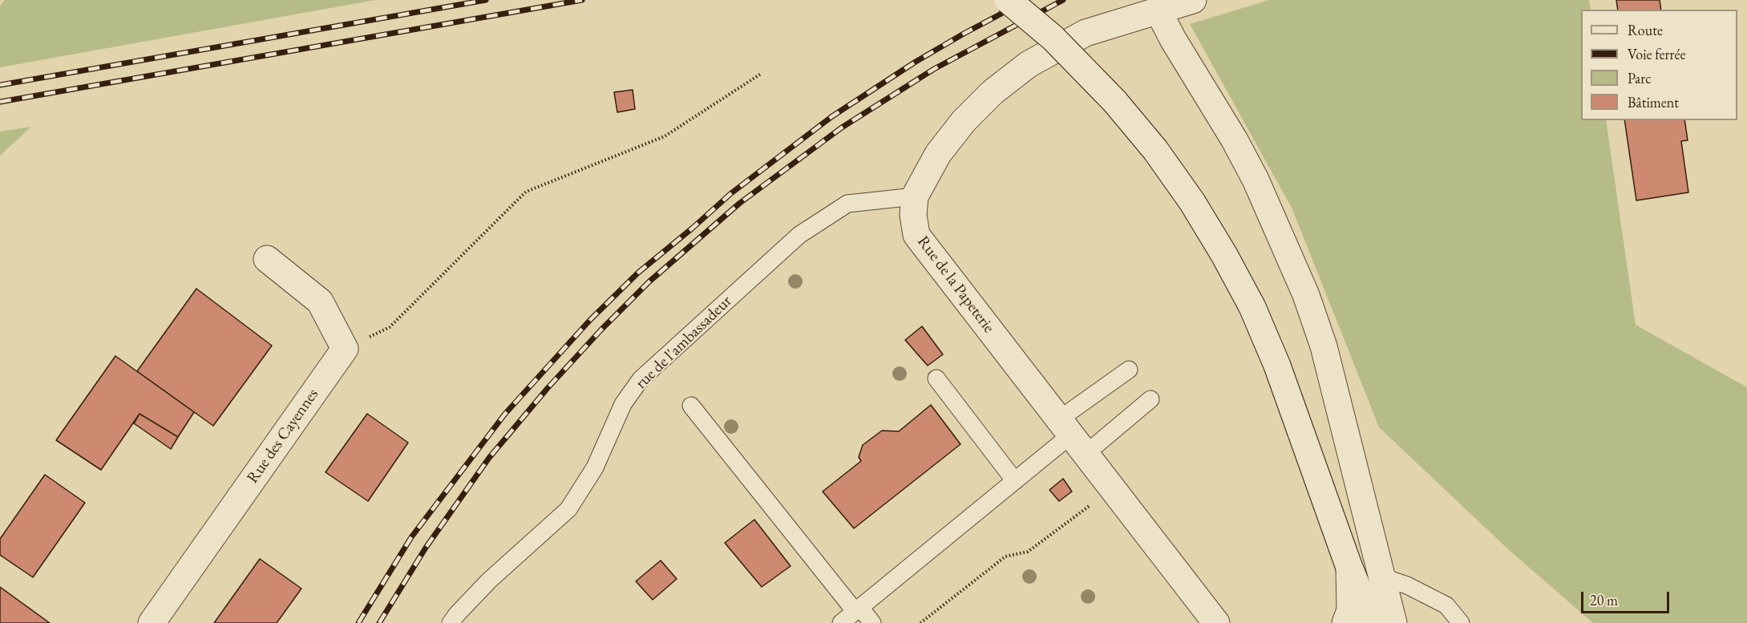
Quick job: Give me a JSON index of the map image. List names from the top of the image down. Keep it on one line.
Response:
{"streets":{"street":["Rue de la Papeterie","Rue des Cayennes"],"lane":["rue de l'ambassadeur"]},"crossings":[["Rue de la Papeterie","rue de l'ambassadeur"]],"legend":["Route","Voie ferrée","Parc","Bâtiment"],"scale_bar":"20 m"}
